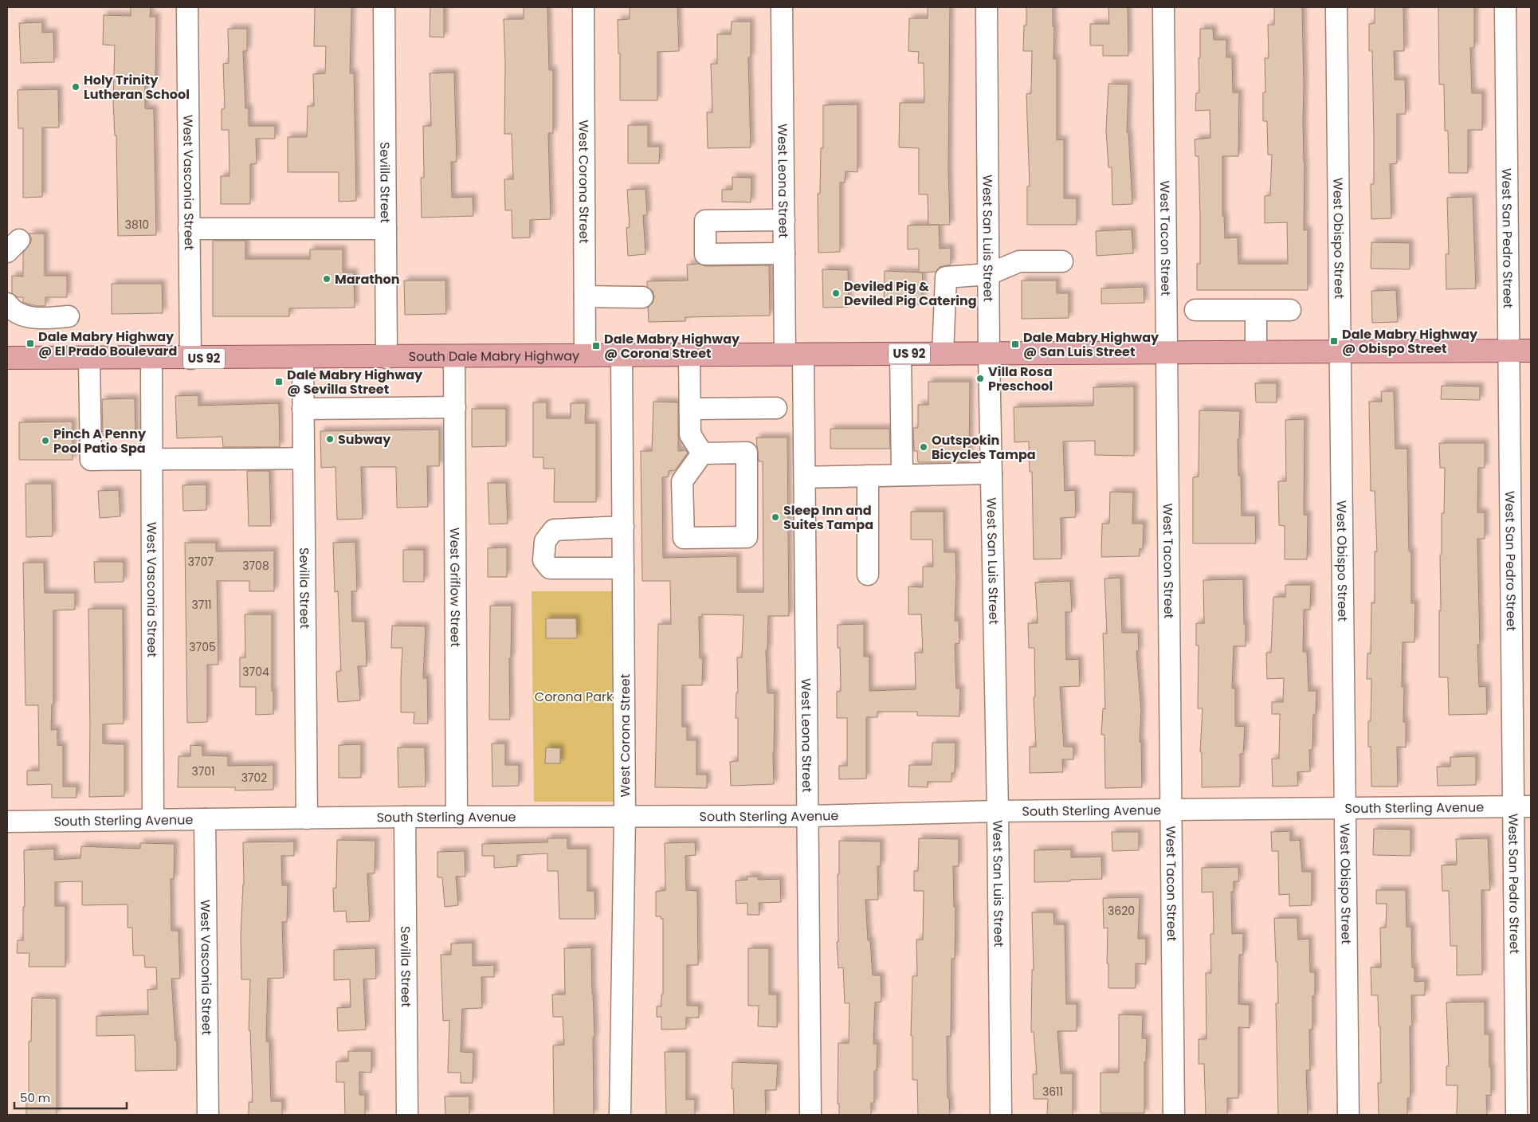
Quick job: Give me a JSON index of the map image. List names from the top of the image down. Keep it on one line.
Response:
{"streets":{"main road":["US 92","South Dale Mabry Highway"],"street":["West Leona Street","West Corona Street","West Vasconia Street","Sevilla Street","West San Luis Street","West Tacon Street","West Obispo Street","West San Pedro Street","West Griflow Street","South Sterling Avenue"]},"crossings":[["West Leona Street","South Dale Mabry Highway"],["West Leona Street","South Sterling Avenue"],["West Corona Street","South Dale Mabry Highway"],["West Corona Street","South Sterling Avenue"],["West Vasconia Street","South Dale Mabry Highway"],["West Vasconia Street","South Sterling Avenue"],["Sevilla Street","South Dale Mabry Highway"],["Sevilla Street","South Sterling Avenue"],["West San Luis Street","South Dale Mabry Highway"],["West San Luis Street","South Sterling Avenue"],["West Tacon Street","South Dale Mabry Highway"],["West Tacon Street","South Sterling Avenue"],["West Obispo Street","South Dale Mabry Highway"],["West Obispo Street","South Sterling Avenue"],["West San Pedro Street","South Dale Mabry Highway"],["West San Pedro Street","South Sterling Avenue"],["South Dale Mabry Highway","West Griflow Street"],["West Griflow Street","South Sterling Avenue"]],"parks":["Corona Park"],"places":{"other":["Holy Trinity Lutheran School","Marathon","Deviled Pig & Deviled Pig Catering","Villa Rosa Preschool","Subway","Pinch A Penny Pool Patio Spa","Outspokin Bicycles Tampa","Sleep Inn and Suites Tampa"],"transit":["Dale Mabry Highway @ Obispo Street","Dale Mabry Highway @ El Prado Boulevard","Dale Mabry Highway @ San Luis Street","Dale Mabry Highway @ Corona Street","Dale Mabry Highway @ Sevilla Street"]},"house_numbers":["3810","3707","3708","3711","3705","3704","3701","3702","3620","3611"],"scale_bar":"50 m"}
